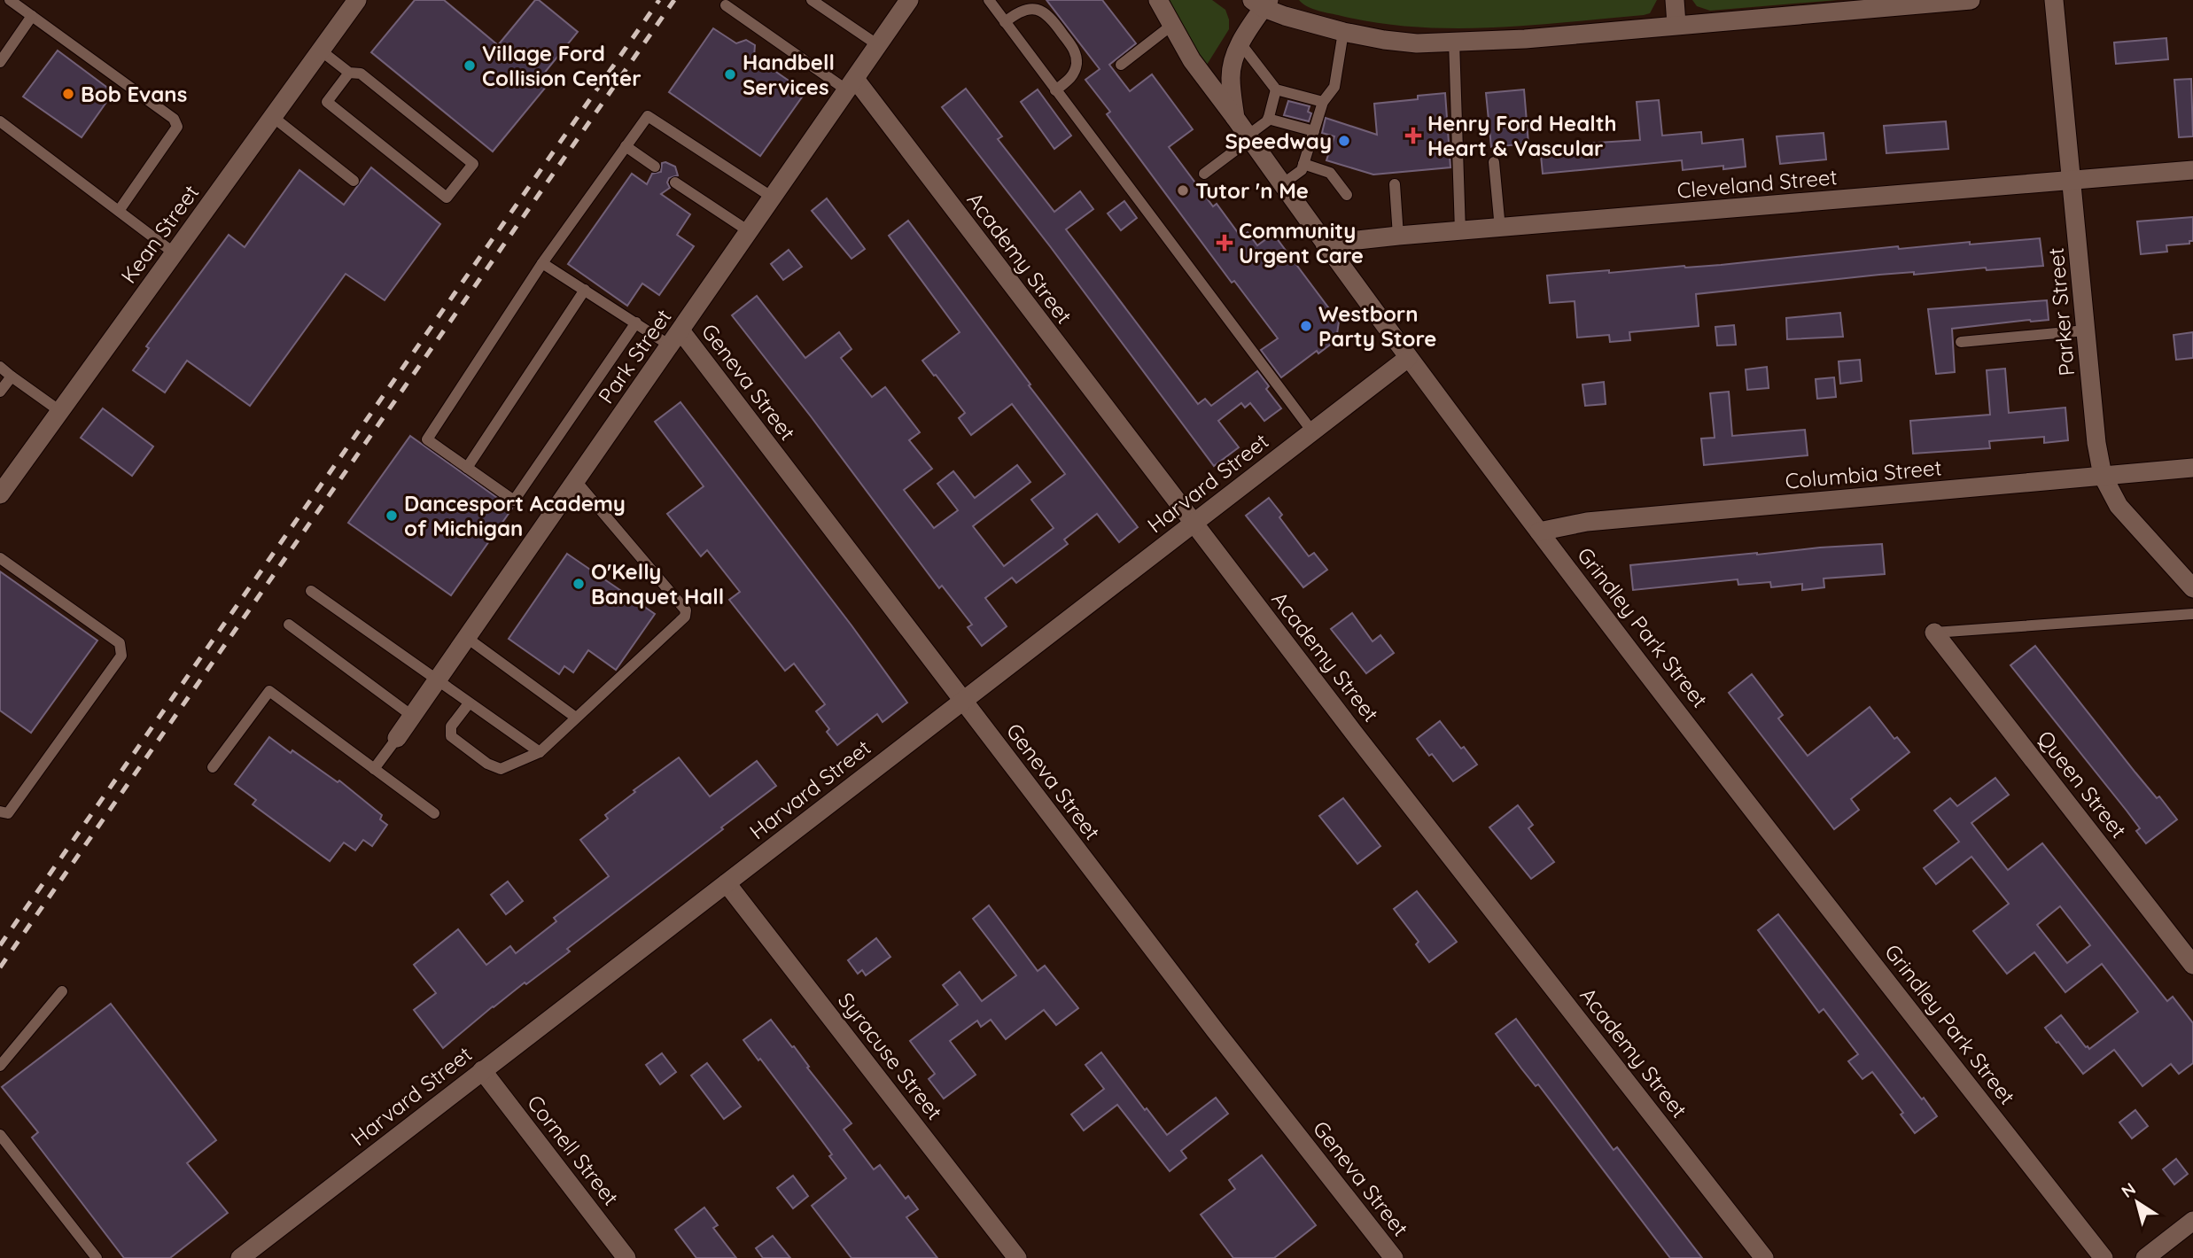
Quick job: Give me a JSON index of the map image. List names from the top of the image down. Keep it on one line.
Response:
{"streets":{"street":["Cleveland Street","Kean Street","Academy Street","Parker Street","Park Street","Geneva Street","Columbia Street","Harvard Street","Grindley Park Street","Queen Street","Syracuse Street","Cornell Street"]},"crossings":[["Cleveland Street","Parker Street"],["Cleveland Street","Grindley Park Street"],["Academy Street","Park Street"],["Academy Street","Harvard Street"],["Parker Street","Columbia Street"],["Park Street","Geneva Street"],["Geneva Street","Harvard Street"],["Columbia Street","Grindley Park Street"],["Harvard Street","Grindley Park Street"],["Harvard Street","Syracuse Street"],["Harvard Street","Cornell Street"]],"places":{"other":["Village Ford Collision Center","Handbell Services","Bob Evans","Speedway","Tutor 'n Me","Westborn Party Store","Dancesport Academy of Michigan","O'Kelly Banquet Hall"],"health":["Henry Ford Health Heart & Vascular","Community Urgent Care"]},"north":"top left"}
